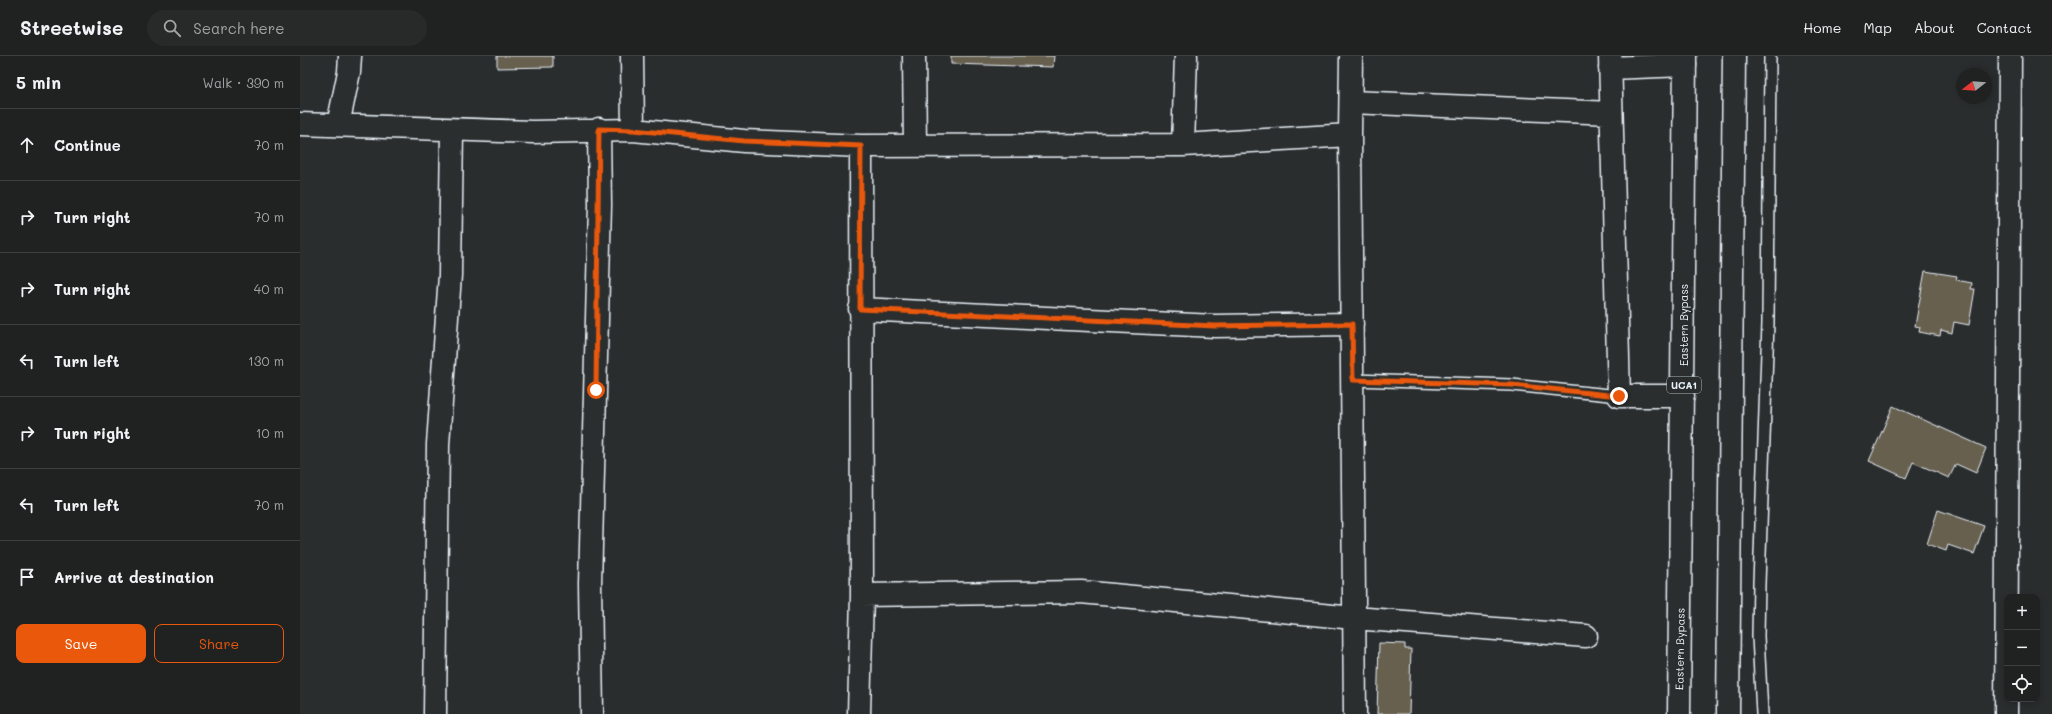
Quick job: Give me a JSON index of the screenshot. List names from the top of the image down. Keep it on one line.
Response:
{"streets":{"street":["Eastern Bypass","UCA1"]},"north":"left","page":{"header":"Streetwise","search":"Search here","nav":["Home","Map","About","Contact"],"heading":["5 min","Walk · 390 m"],"list":[["Continue","70 m"],["Turn right","70 m"],["Turn right","40 m"],["Turn left","130 m"],["Turn right","10 m"],["Turn left","70 m"],"Arrive at destination"],"map_buttons":["+","−"],"buttons":["Save","Share"]}}
